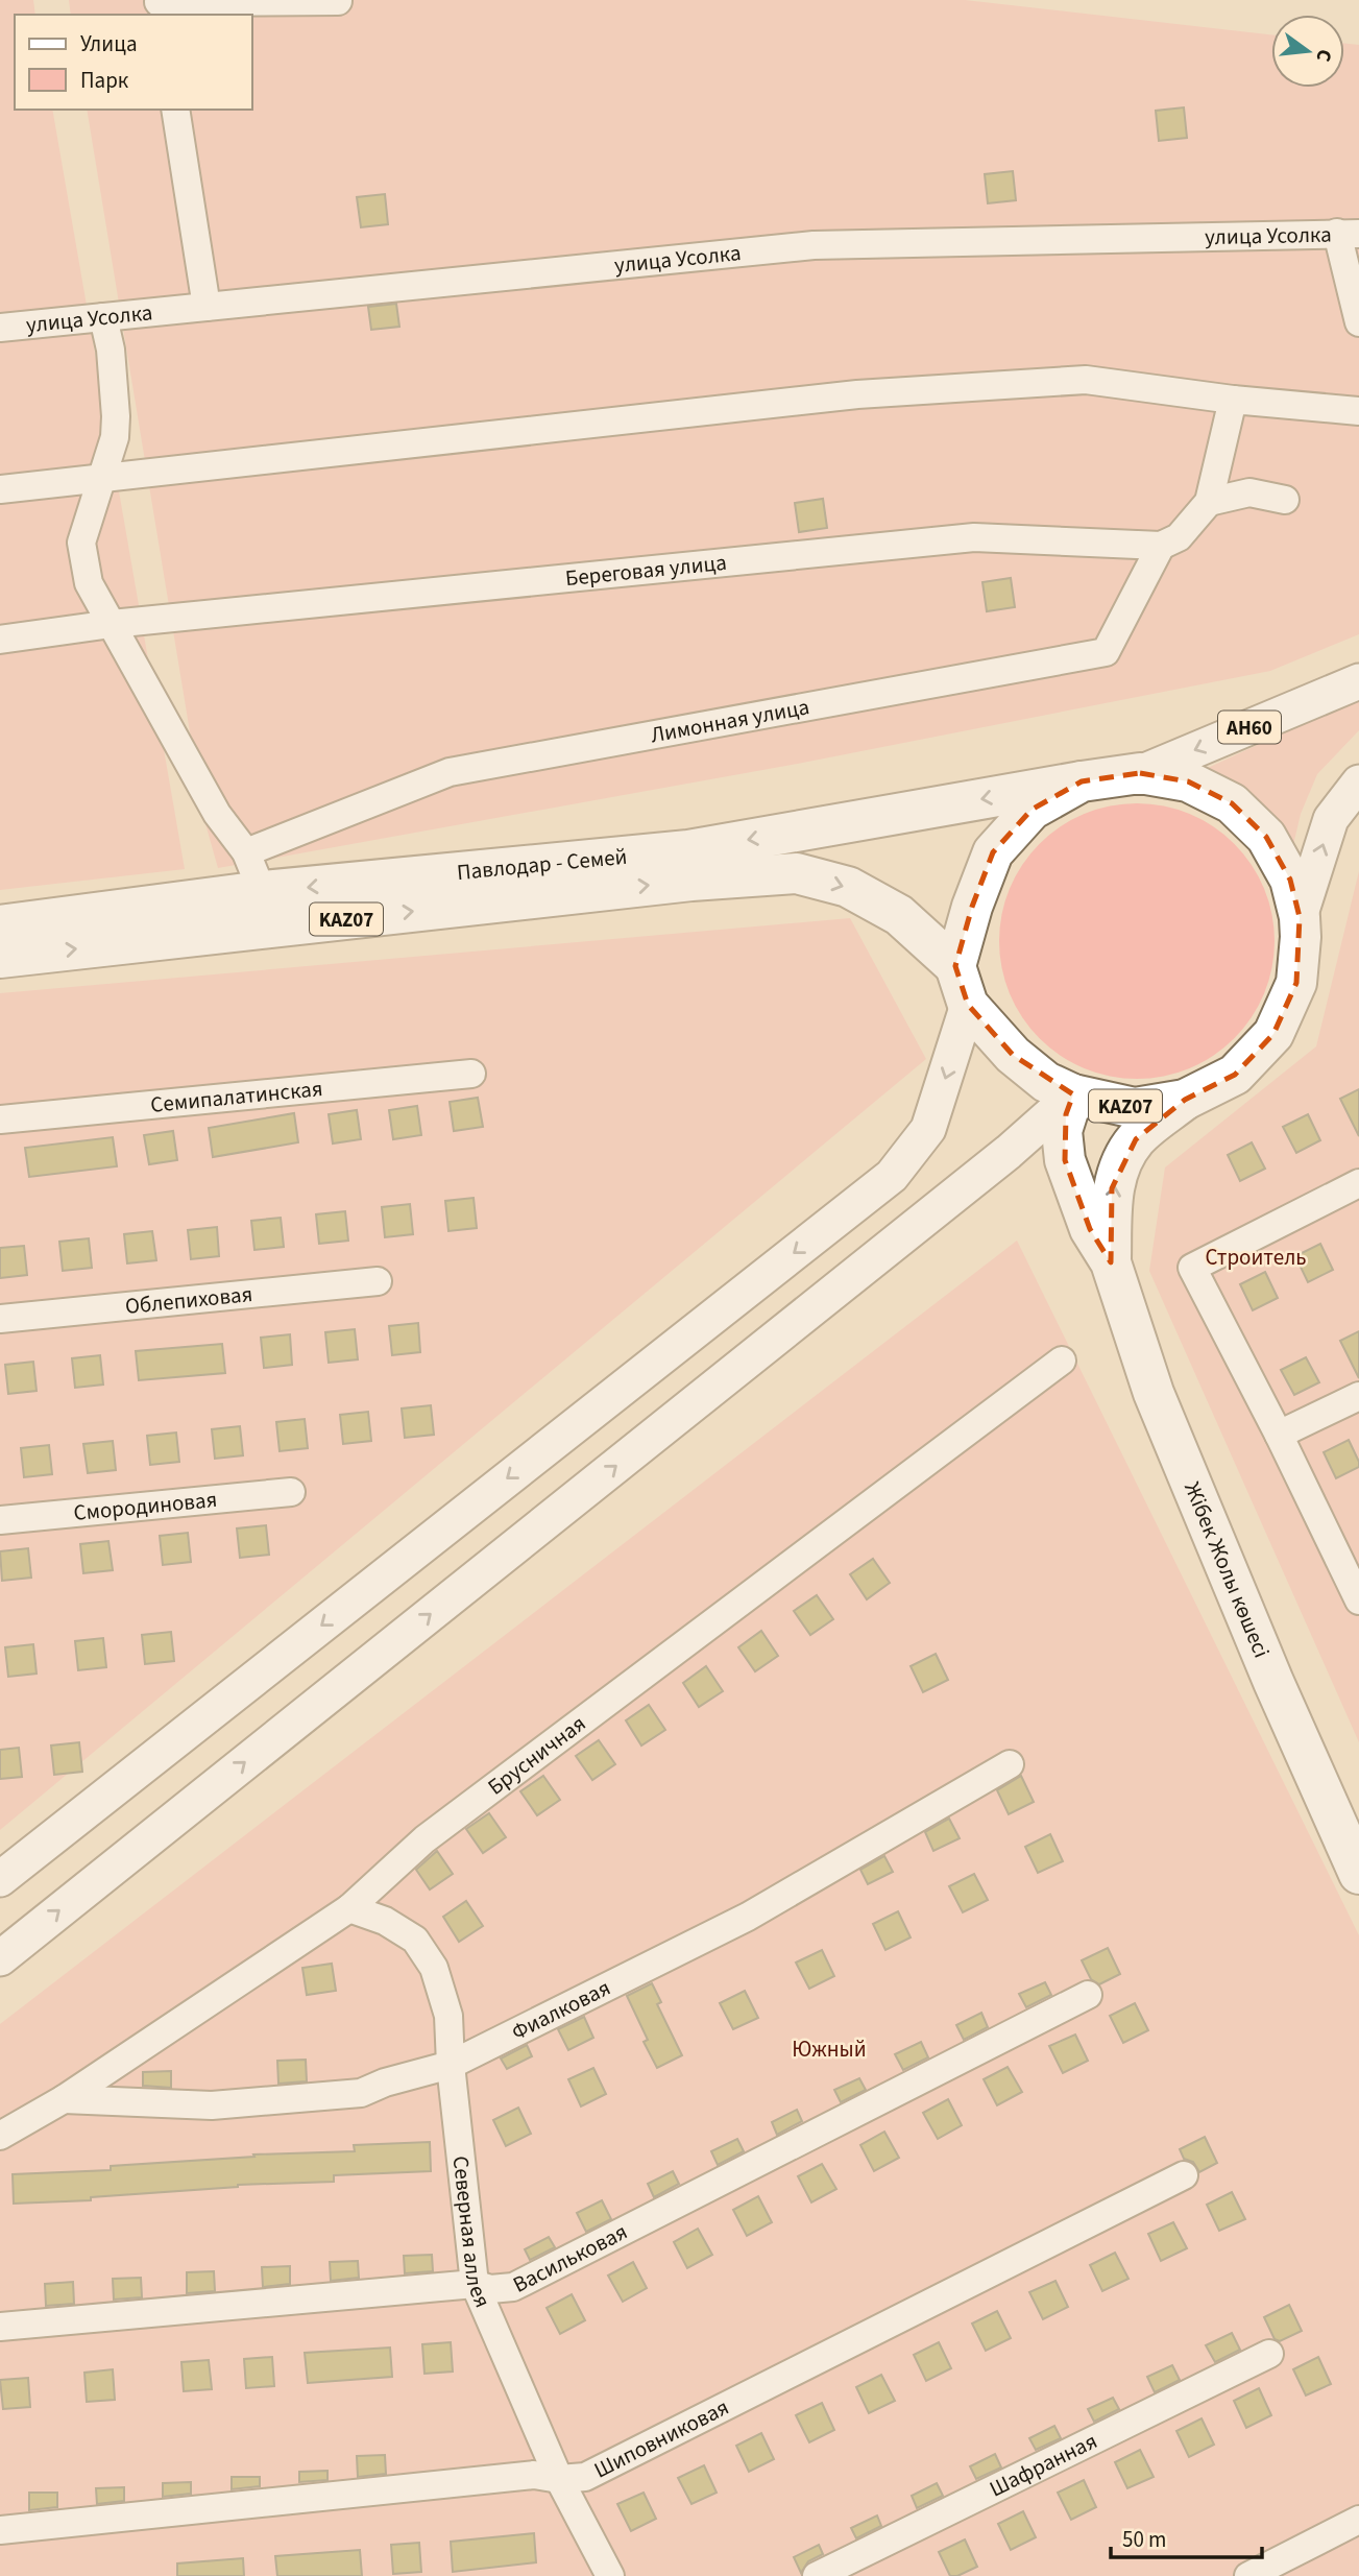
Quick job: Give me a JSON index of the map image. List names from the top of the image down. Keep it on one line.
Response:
{"streets":{"highway":["Павлодар - Семей","KAZ07","Жібек Жолы көшесі"],"main road":["АН60"],"street":["улица Усолка","Береговая улица","Лимонная улица","Семипалатинская","Облепиховая","Смородиновая","Брусничная","Фиалковая","Северная аллея","Васильковая","Шиповниковая","Шафранная"]},"crossings":[["Береговая улица","Лимонная улица"],["АН60","KAZ07"],["Павлодар - Семей","KAZ07"],["KAZ07","Жібек Жолы көшесі"],["Брусничная","Фиалковая"],["Брусничная","Северная аллея"],["Фиалковая","Северная аллея"],["Северная аллея","Васильковая"],["Северная аллея","Шиповниковая"]],"parks":["Строитель","Южный"],"legend":["Улица","Парк"],"scale_bar":"50 m","north":"right"}
